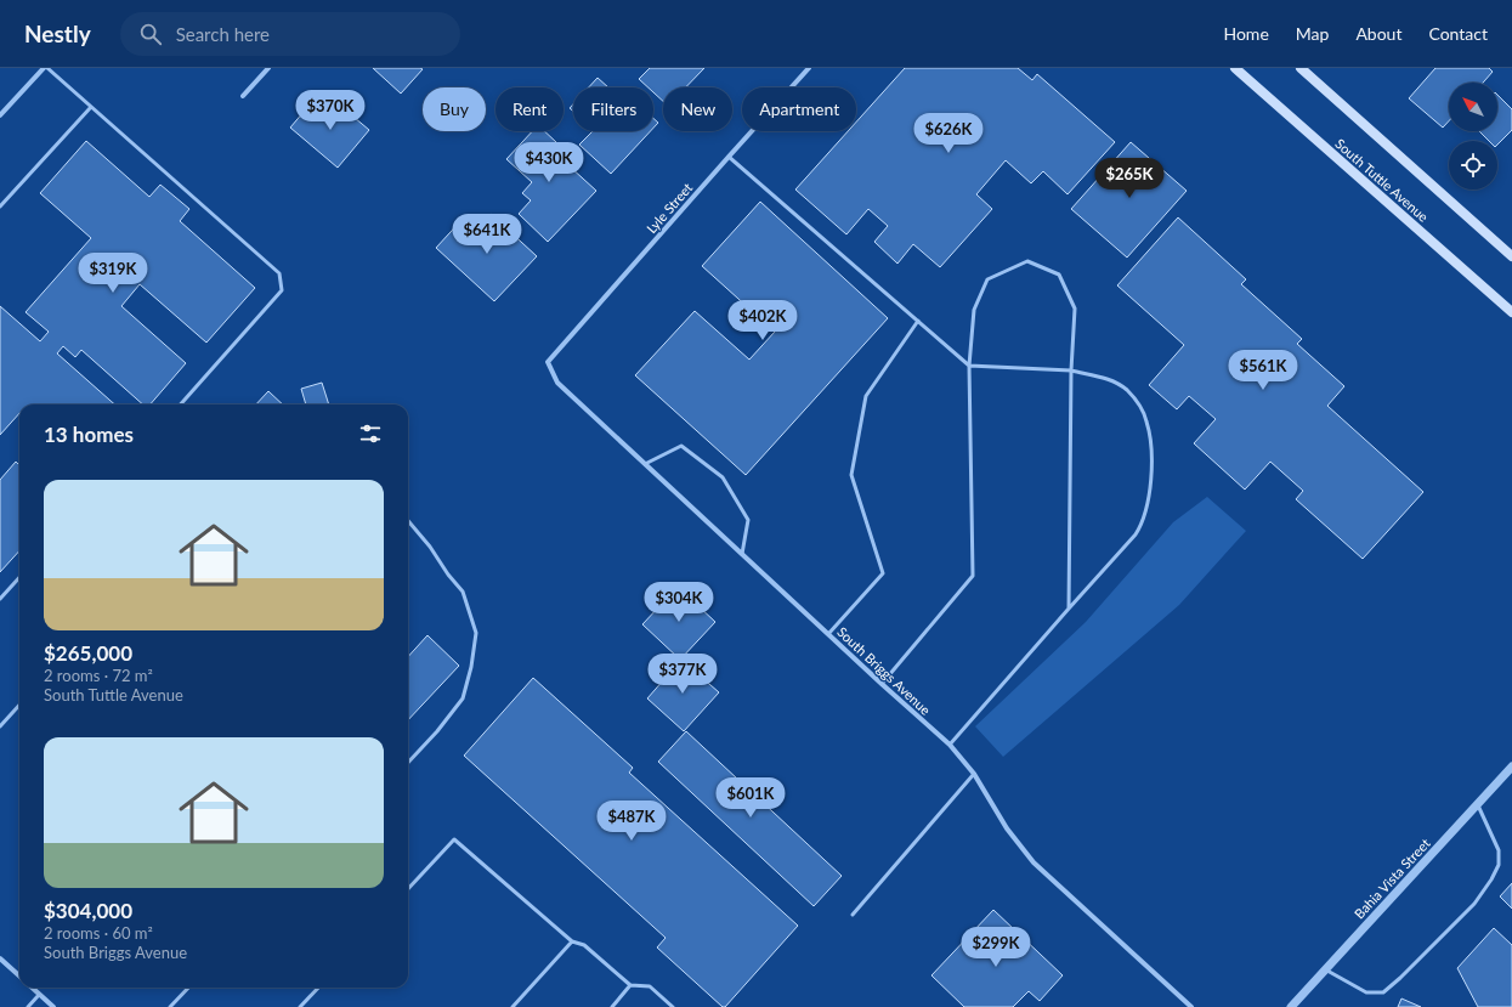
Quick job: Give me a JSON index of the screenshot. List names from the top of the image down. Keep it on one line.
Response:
{"streets":{"main road":["South Tuttle Avenue"],"street":["Lyle Street","South Briggs Avenue","Bahia Vista Street"]},"crossings":[["Lyle Street","South Briggs Avenue"]],"north":"top left","page":{"header":"Nestly","search":"Search here","nav":["Home","Map","About","Contact"],"chip":["Buy","Rent","Filters","New","Apartment"],"price":["$370K","$626K","$430K","$265K","$641K","$319K","$402K","$561K","$304K","$377K","$601K","$487K","$299K"],"heading":"13 homes","list":[{"name":"$265,000","note":"2 rooms · 72 m² · South Tuttle Avenue"},{"name":"$304,000","note":"2 rooms · 60 m² · South Briggs Avenue"}]}}
